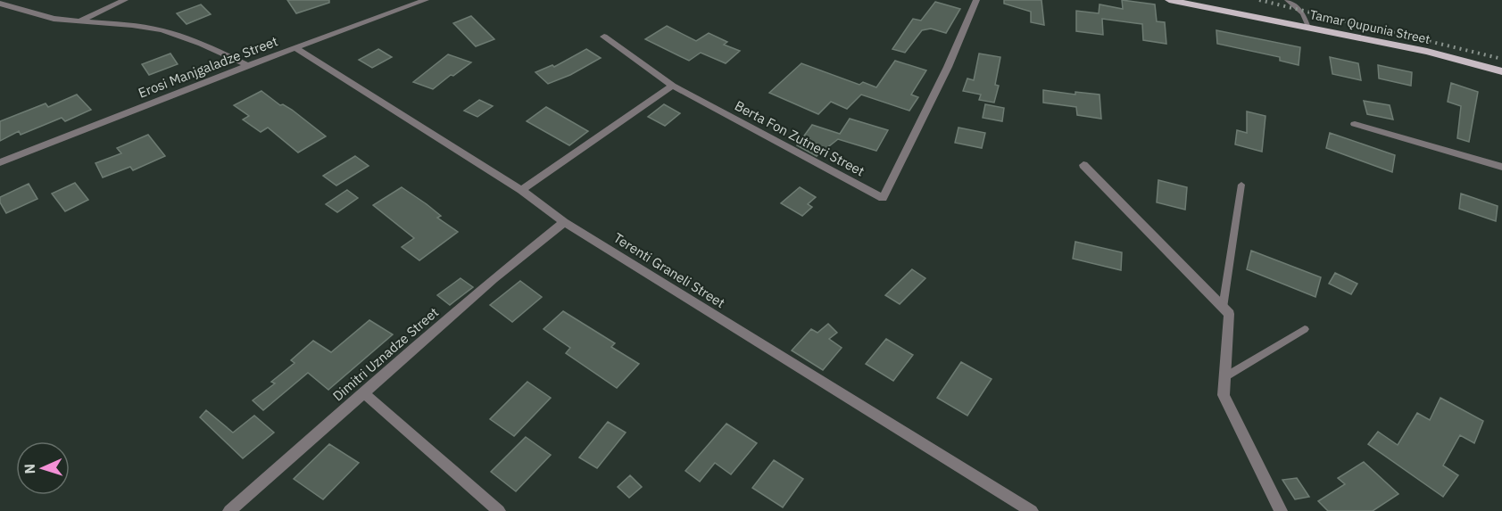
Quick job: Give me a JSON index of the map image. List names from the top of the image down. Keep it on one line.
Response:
{"streets":{"main road":["Tamar Qupunia Street"],"street":["Erosi Manjgaladze Street","Berta Fon Zutneri Street","Terenti Graneli Street","Dimitri Uznadze Street"]},"crossings":[["Erosi Manjgaladze Street","Terenti Graneli Street"],["Terenti Graneli Street","Dimitri Uznadze Street"]],"north":"left"}
